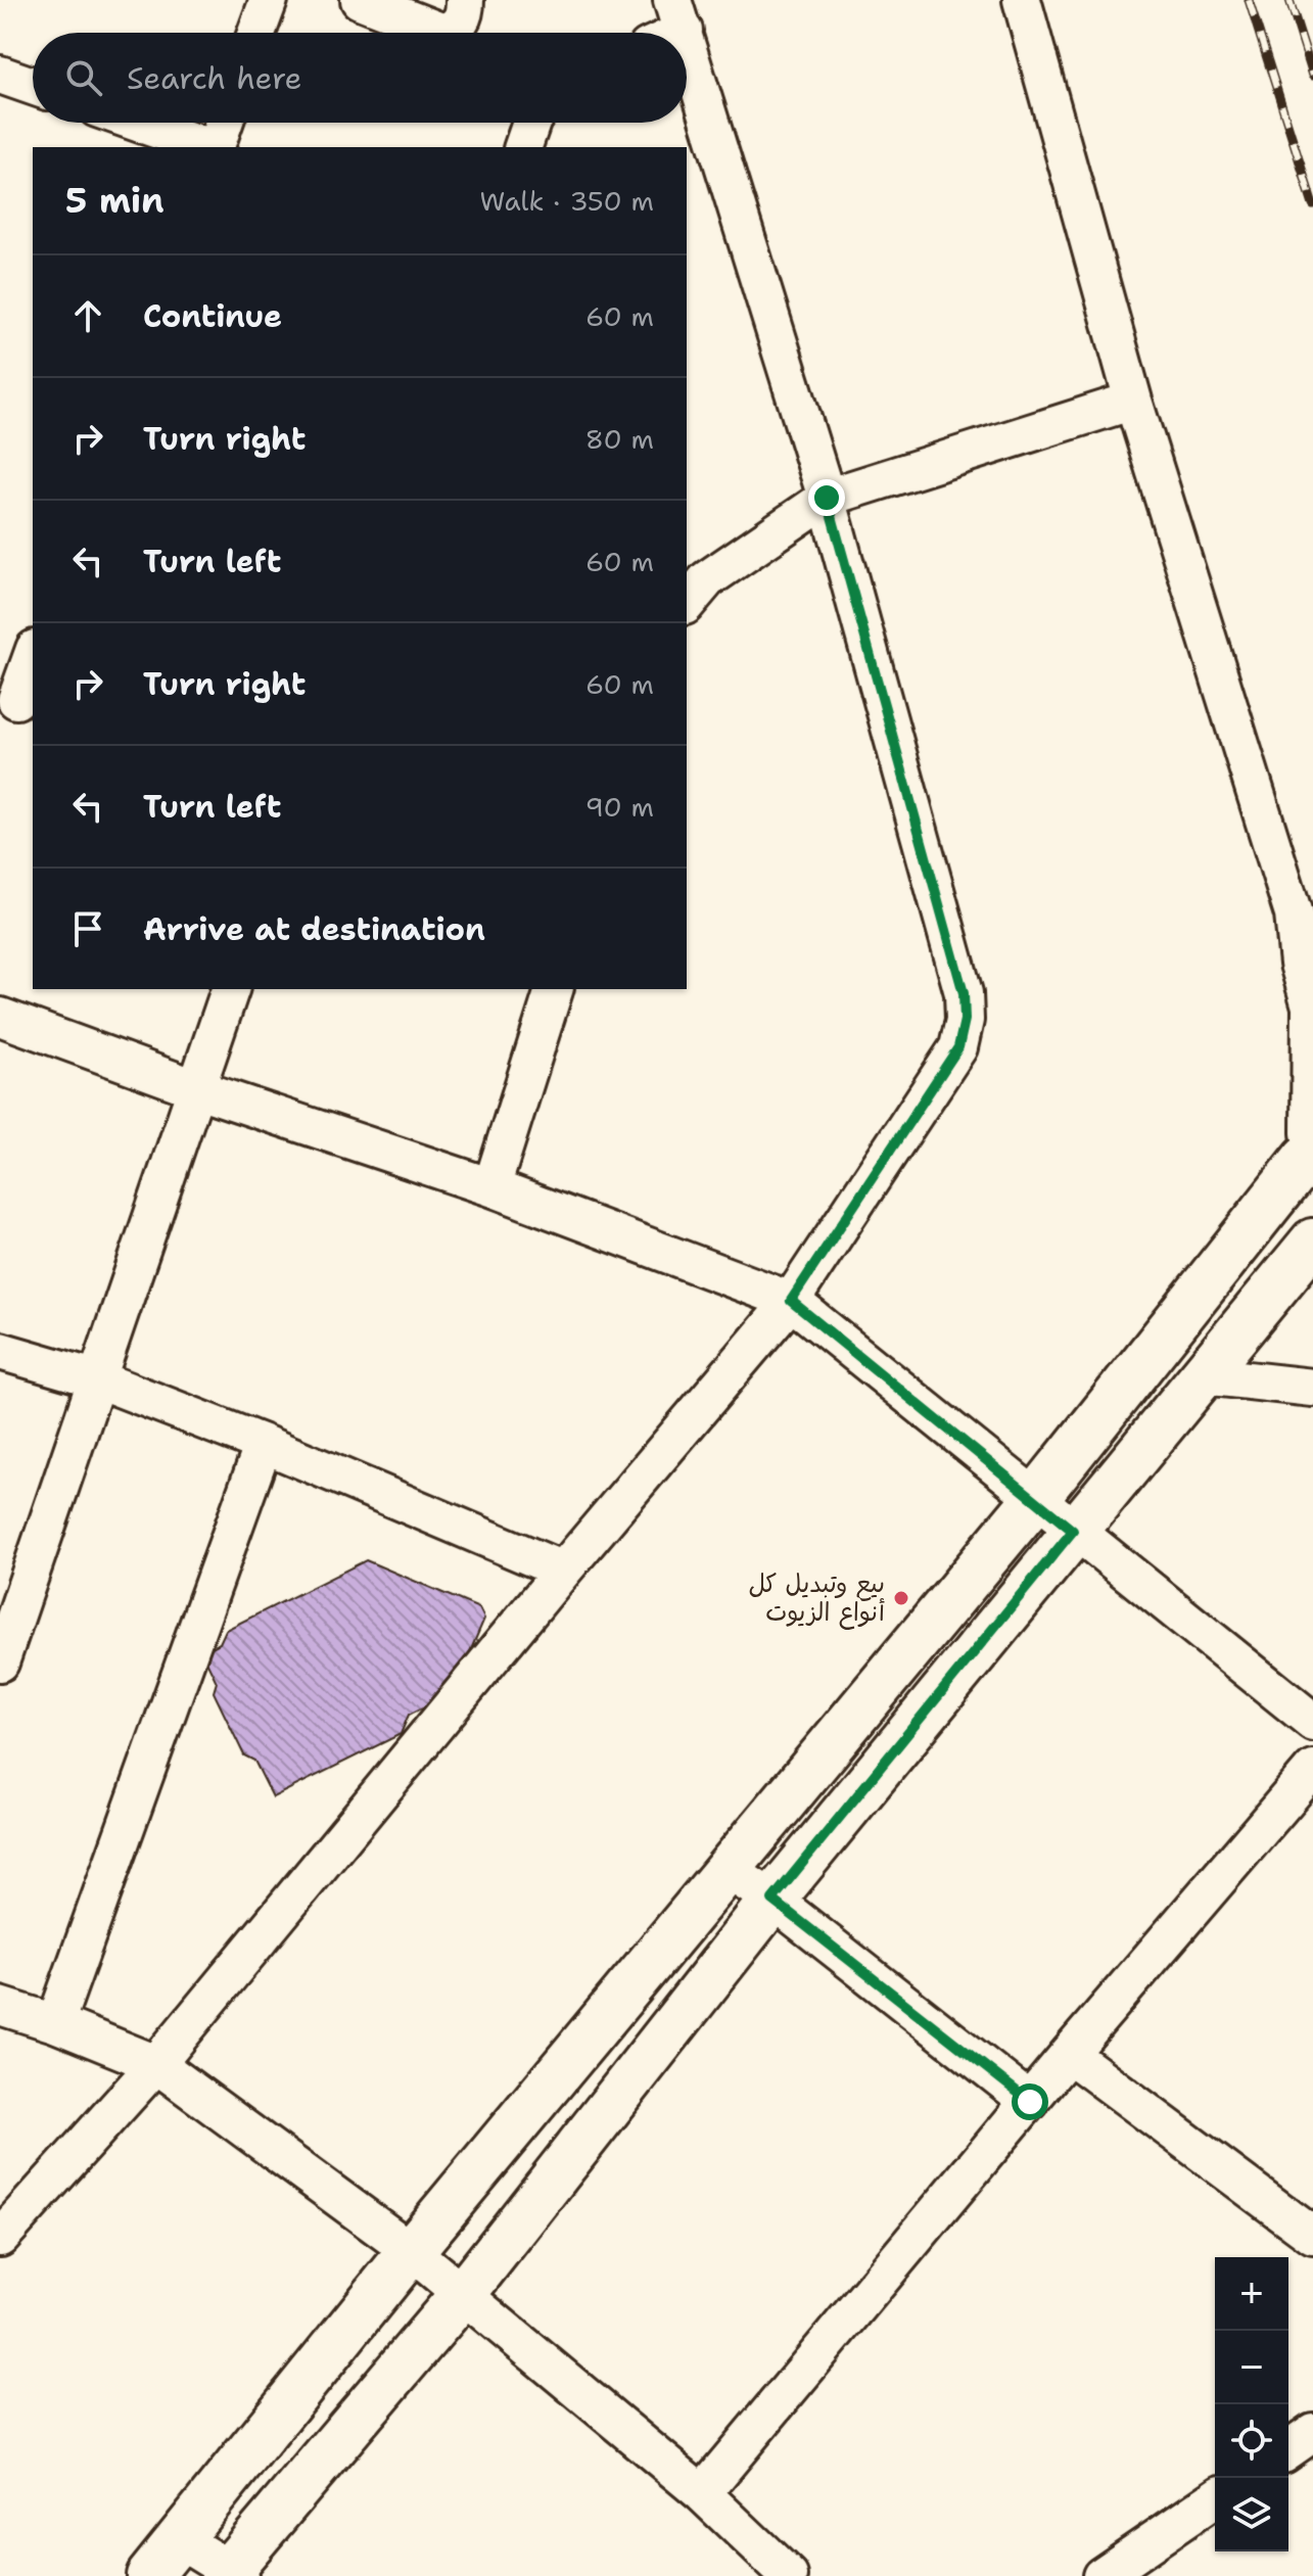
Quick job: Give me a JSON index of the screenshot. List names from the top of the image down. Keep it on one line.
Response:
{"places":["بيع وتبديل كل أنواع الزيوت"],"page":{"search":"Search here","heading":["5 min","Walk · 350 m"],"list":[["Continue","60 m"],["Turn right","80 m"],["Turn left","60 m"],["Turn right","60 m"],["Turn left","90 m"],"Arrive at destination"],"map_buttons":["+","−"]}}
